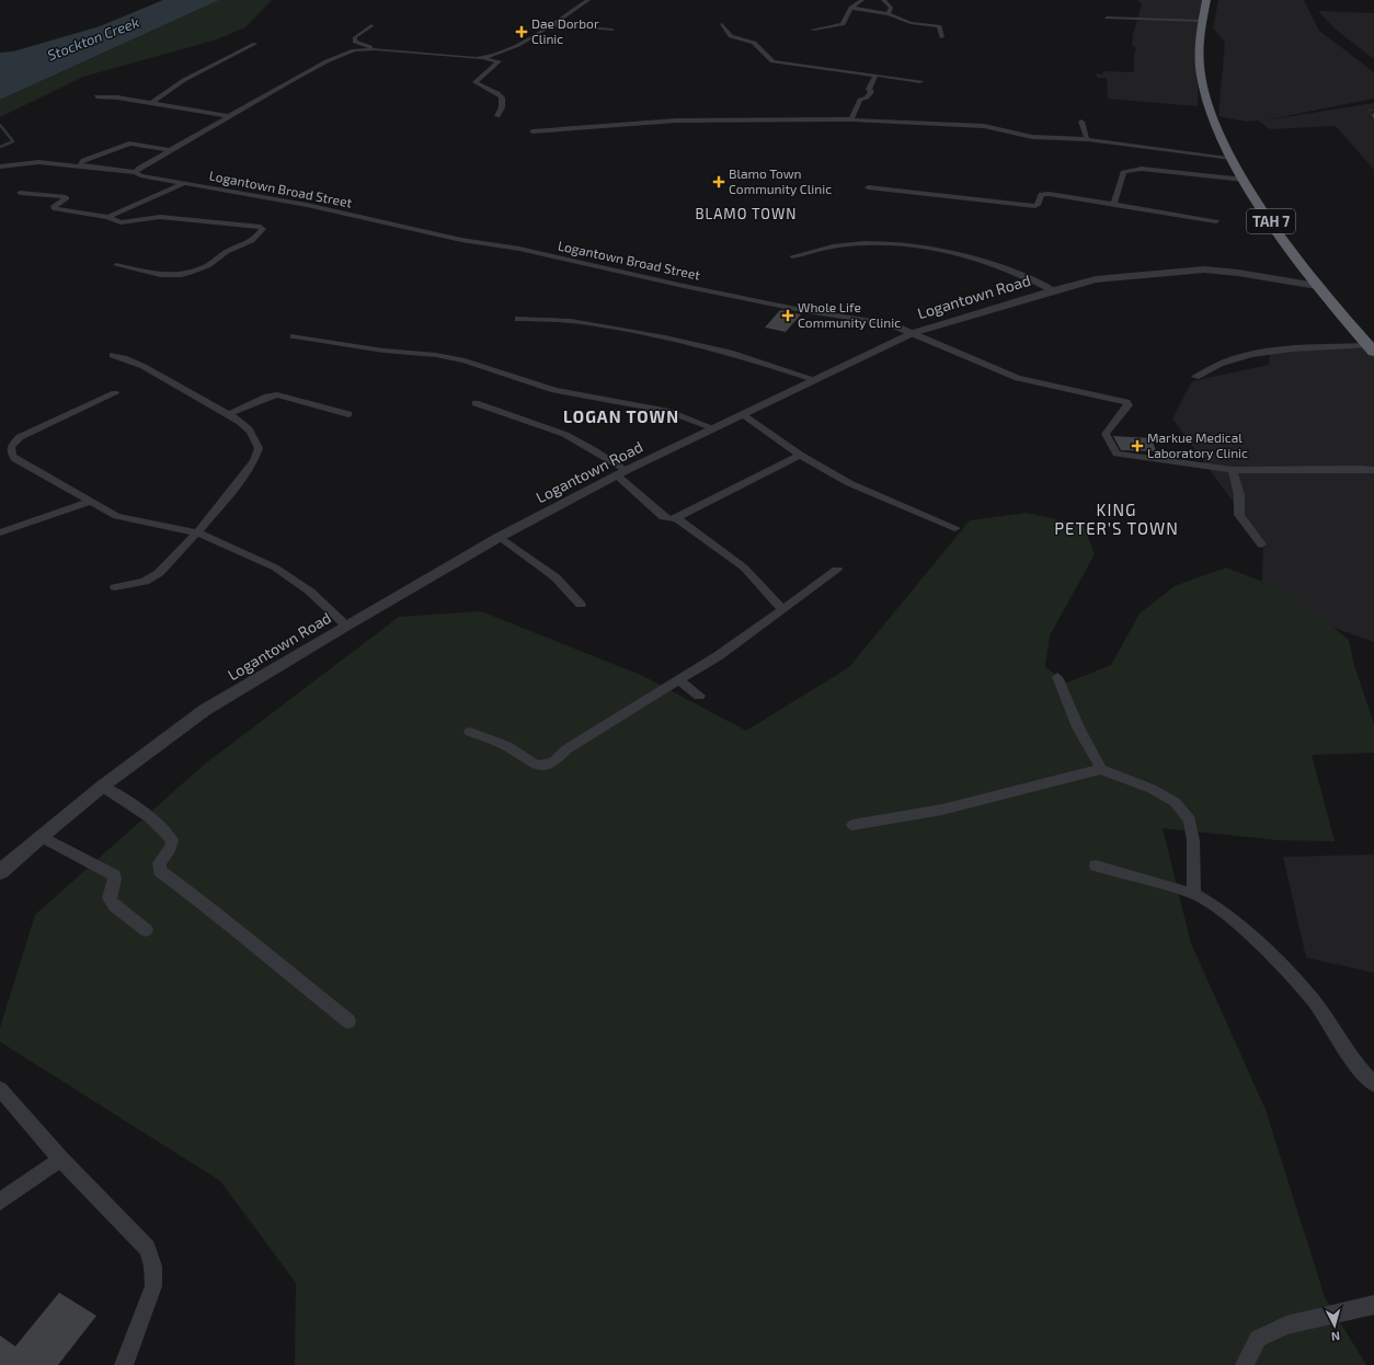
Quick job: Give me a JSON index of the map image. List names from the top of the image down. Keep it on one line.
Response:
{"streets":{"highway":["TAH 7"],"street":["Logantown Broad Street","Logantown Road"]},"crossings":[["Logantown Broad Street","Logantown Road"],["TAH 7","Logantown Road"]],"districts":["BLAMO TOWN","LOGAN TOWN","KING PETER'S TOWN"],"water":["Stockton Creek"],"places":{"health":["Dae Dorbor Clinic","Blamo Town Community Clinic","Whole Life Community Clinic","Markue Medical Laboratory Clinic"]},"north":"bottom"}
